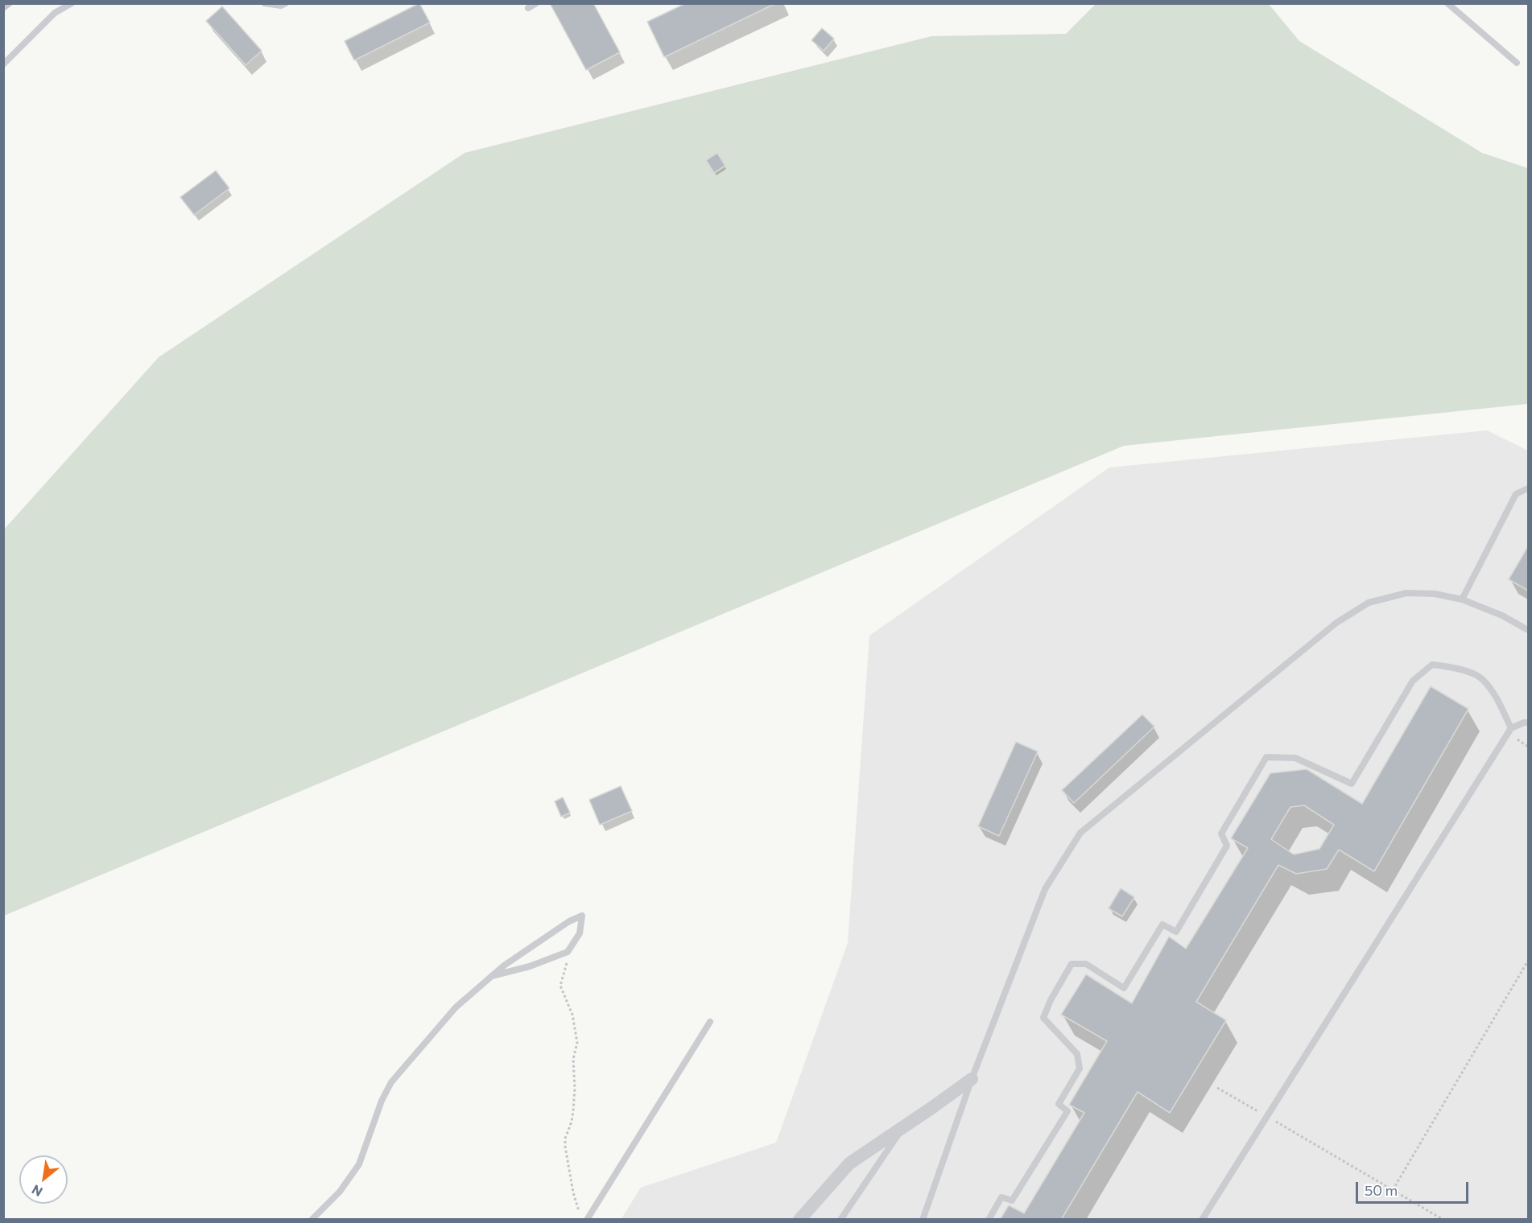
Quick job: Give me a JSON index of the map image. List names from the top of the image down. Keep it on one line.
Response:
{"scale_bar":"50 m","north":"bottom left"}
